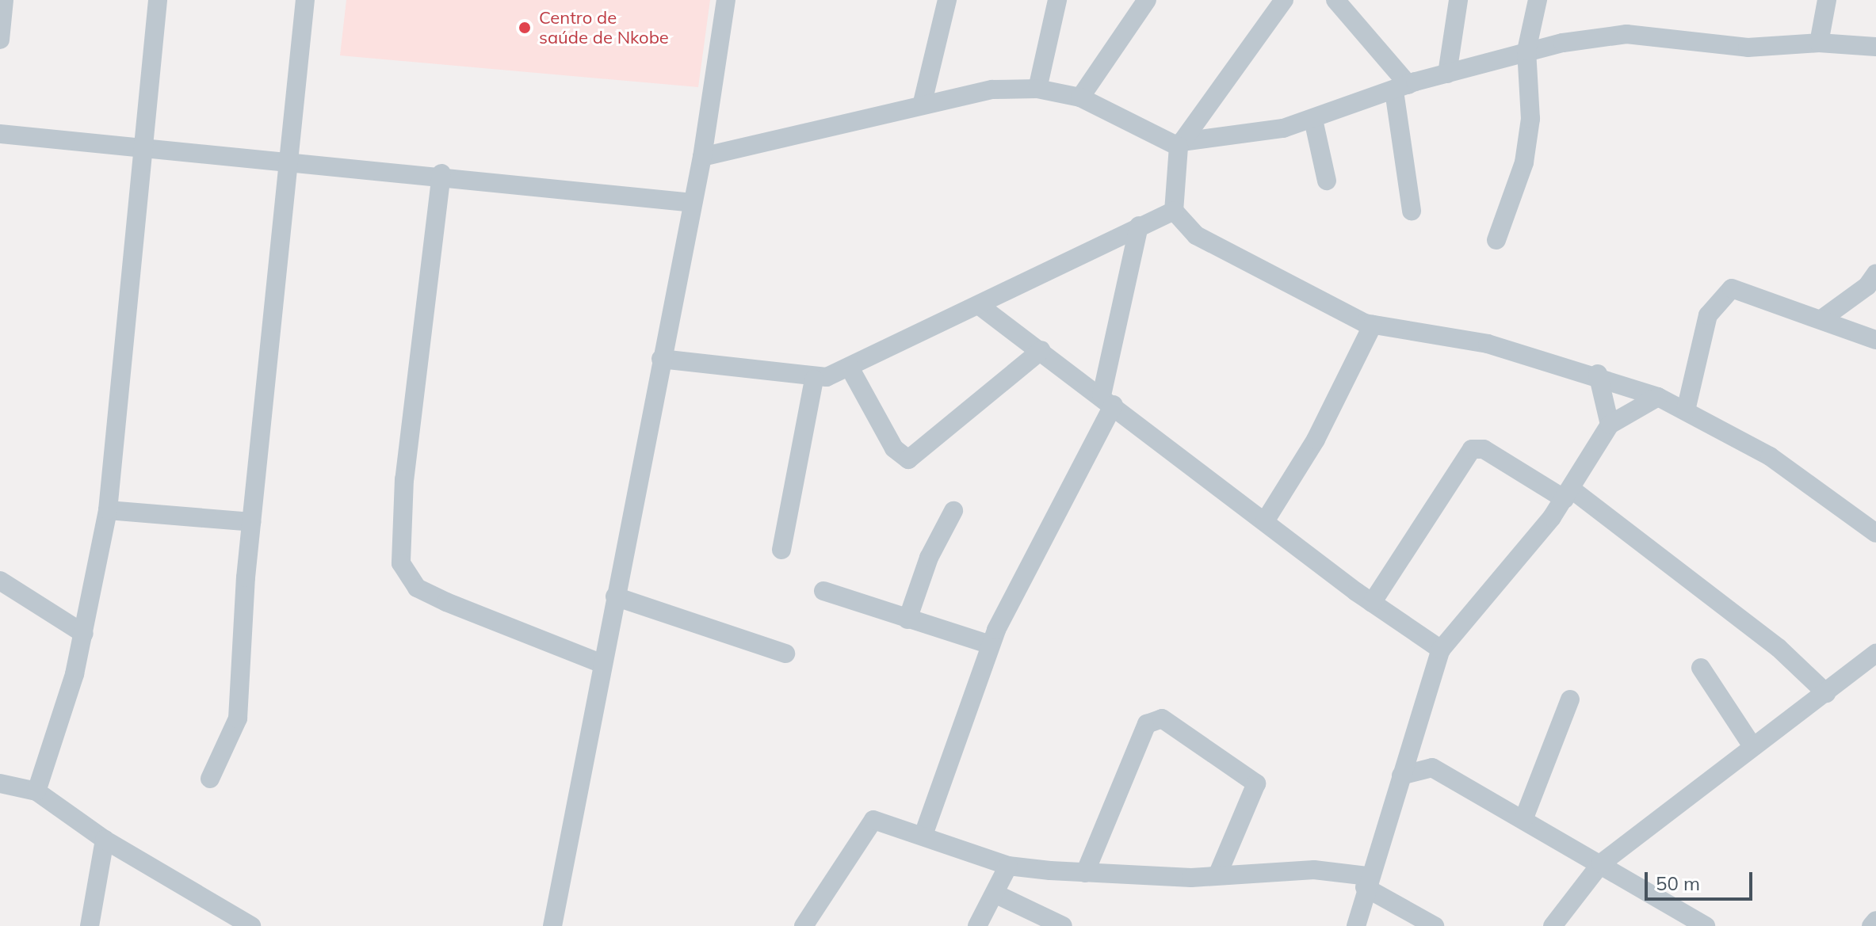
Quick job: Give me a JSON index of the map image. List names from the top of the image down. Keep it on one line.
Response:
{"places":["Centro de saúde de Nkobe"],"scale_bar":"50 m"}
